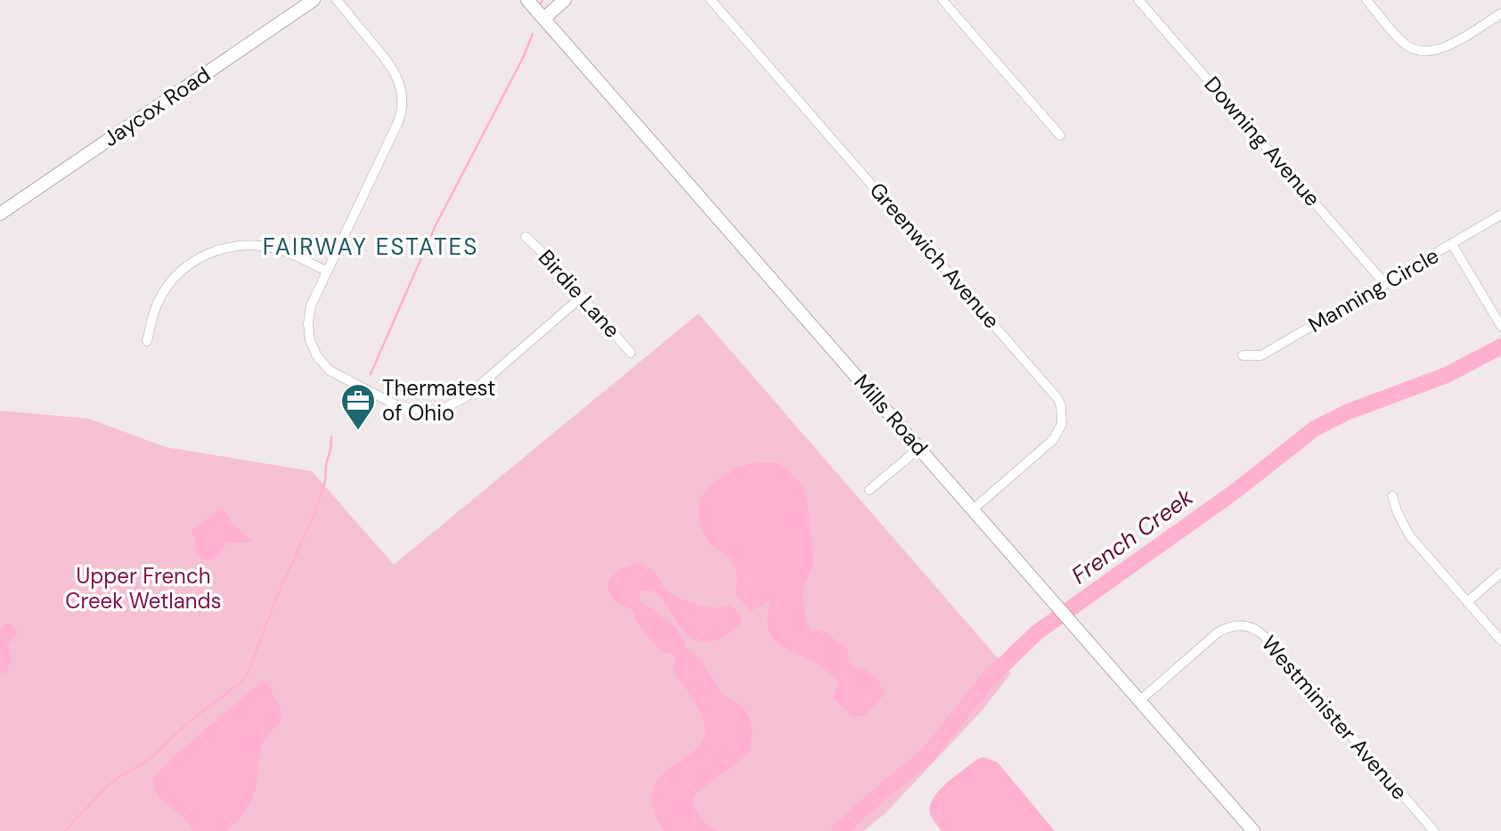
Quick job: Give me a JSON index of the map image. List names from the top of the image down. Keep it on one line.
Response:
{"streets":{"street":["Jaycox Road","Downing Avenue","Greenwich Avenue","Manning Circle","Birdie Lane","Mills Road","Westminister Avenue"]},"crossings":[["Downing Avenue","Manning Circle"],["Greenwich Avenue","Mills Road"],["Mills Road","Westminister Avenue"]],"districts":["FAIRWAY ESTATES"],"water":["French Creek"],"parks":["Upper French Creek Wetlands"],"places":{"office":["Thermatest of Ohio"]}}
